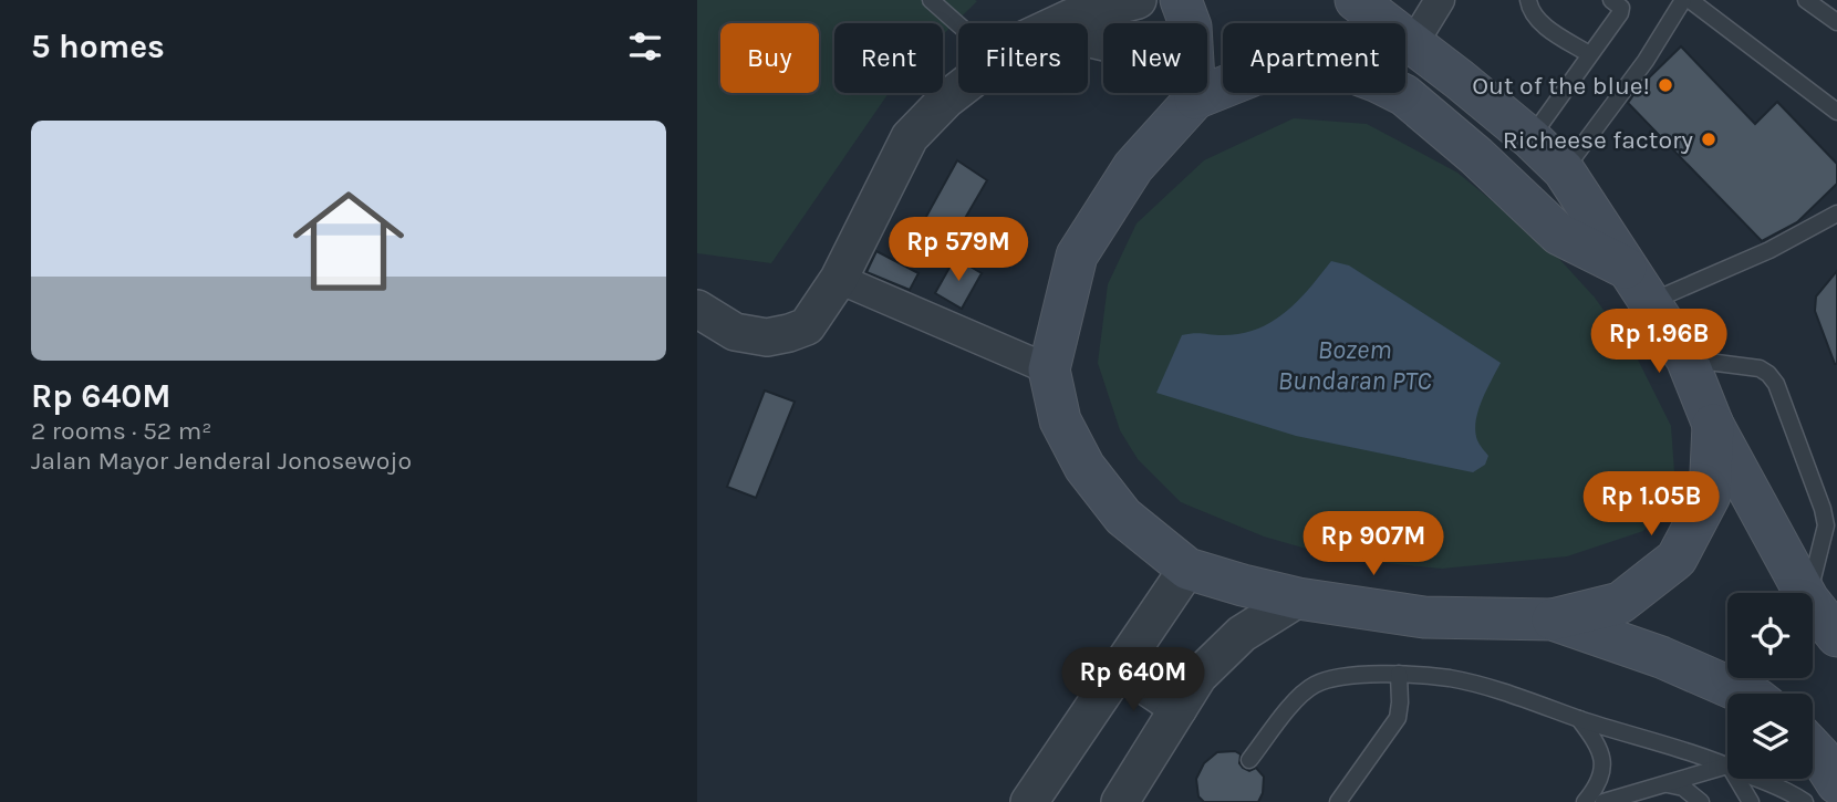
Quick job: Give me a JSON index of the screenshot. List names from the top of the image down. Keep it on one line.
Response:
{"water":["Bozem Bundaran PTC"],"places":["Out of the blue!","Richeese factory"],"page":{"heading":"5 homes","chip":["Buy","Rent","Filters","New","Apartment"],"list":[{"name":"Rp 640M","note":"2 rooms · 52 m² · Jalan Mayor Jenderal Jonosewojo"}],"price":["Rp 579M","Rp 1.96B","Rp 1.05B","Rp 907M","Rp 640M"]}}
